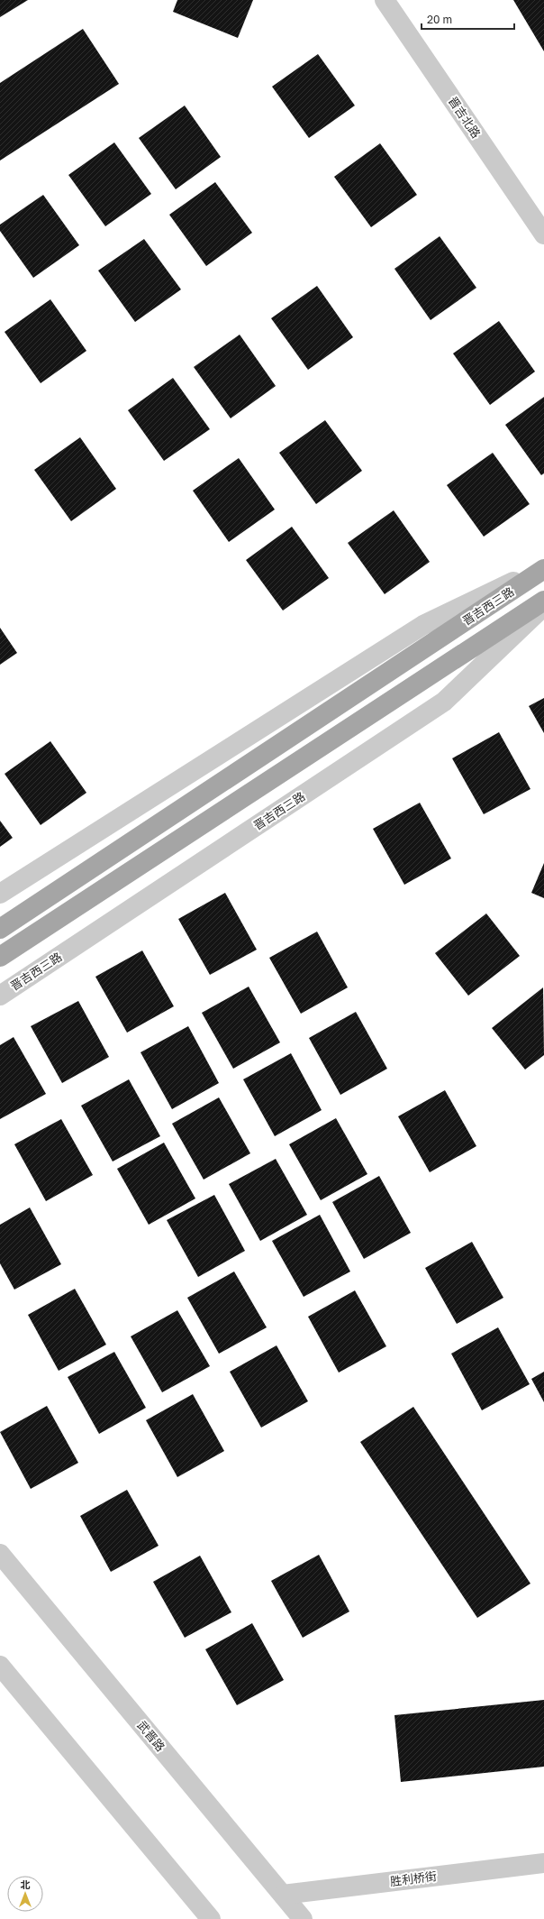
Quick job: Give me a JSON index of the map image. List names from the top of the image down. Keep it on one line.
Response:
{"streets":{"main road":["晋吉西三路"],"street":["晋吉北路","武晋路","胜利桥街"]},"crossings":[["武晋路","胜利桥街"]],"scale_bar":"20 m","north":"top"}
